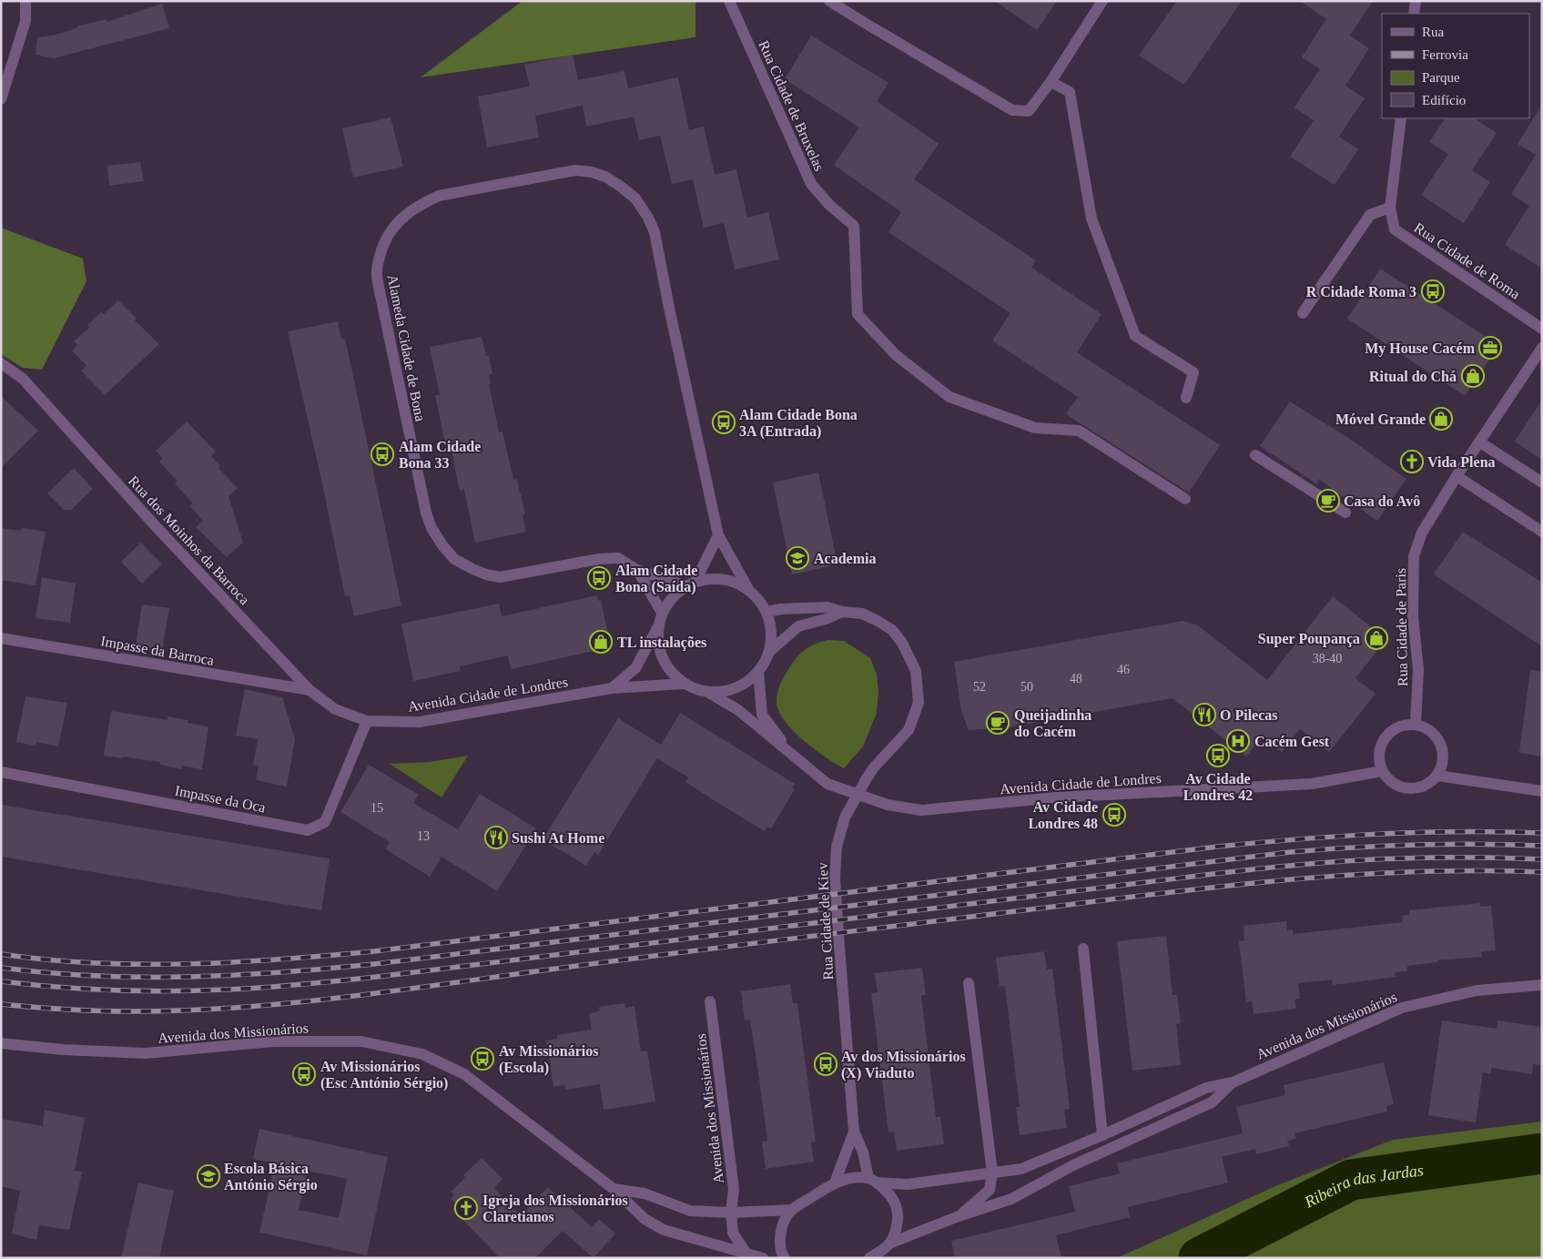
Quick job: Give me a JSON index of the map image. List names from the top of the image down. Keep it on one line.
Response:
{"streets":{"street":["Rua Cidade de Bruxelas","Rua Cidade de Roma","Alameda Cidade de Bona","Rua dos Moinhos da Barroca","Rua Cidade de Paris","Impasse da Barroca","Avenida Cidade de Londres","Impasse da Oca","Rua Cidade de Kiev","Avenida dos Missionários"]},"crossings":[["Alameda Cidade de Bona","Avenida Cidade de Londres"],["Alameda Cidade de Bona","Rua Cidade de Kiev"],["Rua dos Moinhos da Barroca","Impasse da Barroca"],["Rua dos Moinhos da Barroca","Avenida Cidade de Londres"],["Rua dos Moinhos da Barroca","Impasse da Oca"],["Rua Cidade de Paris","Avenida Cidade de Londres"],["Avenida Cidade de Londres","Impasse da Oca"],["Avenida Cidade de Londres","Rua Cidade de Kiev"],["Rua Cidade de Kiev","Avenida dos Missionários"]],"water":["Ribeira das Jardas"],"places":{"bus stop":["R Cidade Roma 3","Alam Cidade Bona 3A (Entrada)","Alam Cidade Bona 33","Alam Cidade Bona (Saída)","Av Cidade Londres 42","Av Cidade Londres 48","Av Missionários (Escola)","Av dos Missionários (X) Viaduto","Av Missionários (Esc António Sérgio)"],"office":["My House Cacém"],"shop":["Ritual do Chá","Móvel Grande","Super Poupança","TL instalações"],"church":["Vida Plena","Igreja dos Missionários Claretianos"],"cafe":["Casa do Avô","Queijadinha do Cacém"],"school or university":["Academia","Escola Básica António Sérgio"],"restaurant":["O Pilecas","Sushi At Home"],"hospital":["Cacém Gest"]},"house_numbers":["38-40","46","48","52","50","15","13"],"legend":["Rua","Ferrovia","Parque","Edifício"]}
